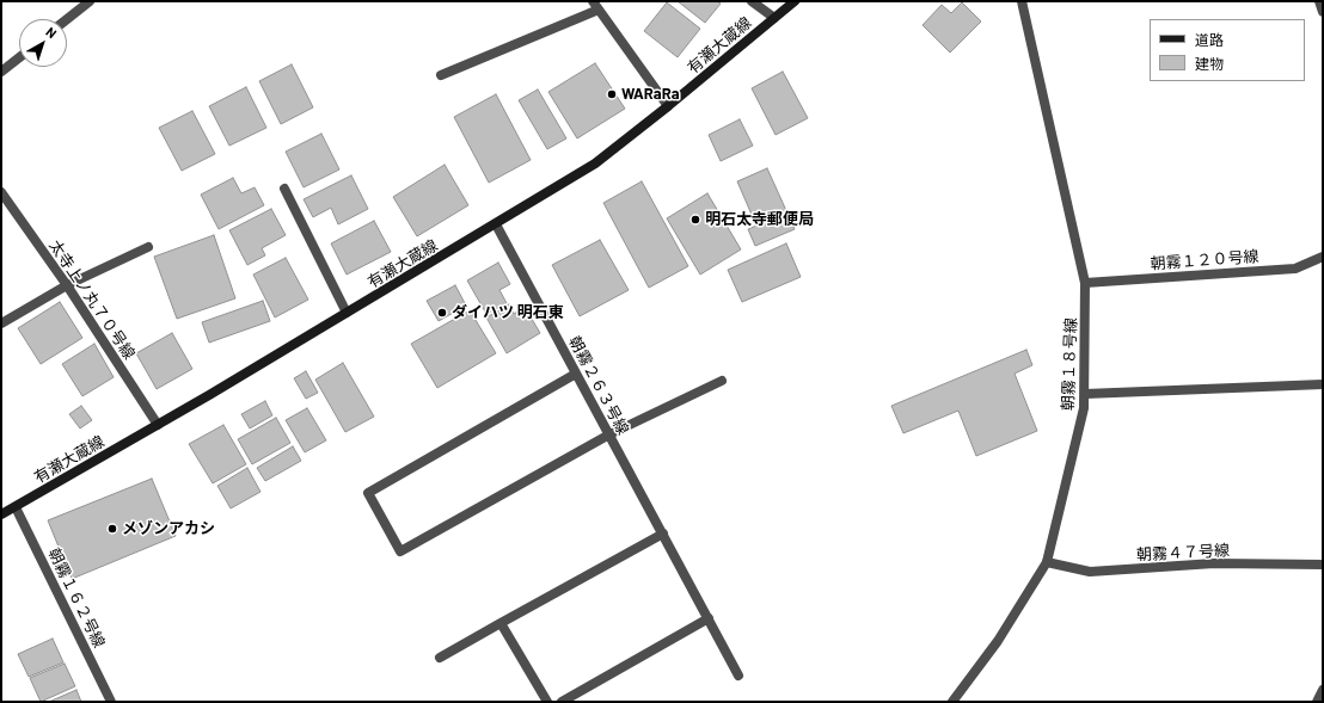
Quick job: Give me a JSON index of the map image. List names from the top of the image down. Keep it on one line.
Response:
{"streets":{"main road":["有瀬大蔵線"],"street":["朝霧１２０号線","太寺上ノ丸７０号線","朝霧１８号線","朝霧２６３号線","朝霧４７号線","朝霧１６２号線"]},"crossings":[["有瀬大蔵線","太寺上ノ丸７０号線"],["有瀬大蔵線","朝霧２６３号線"],["有瀬大蔵線","朝霧１６２号線"],["朝霧１２０号線","朝霧１８号線"],["朝霧１８号線","朝霧４７号線"]],"places":["WARaRa","明石太寺郵便局","ダイハツ 明石東","メゾンアカシ"],"legend":["道路","建物"],"north":"top right"}
